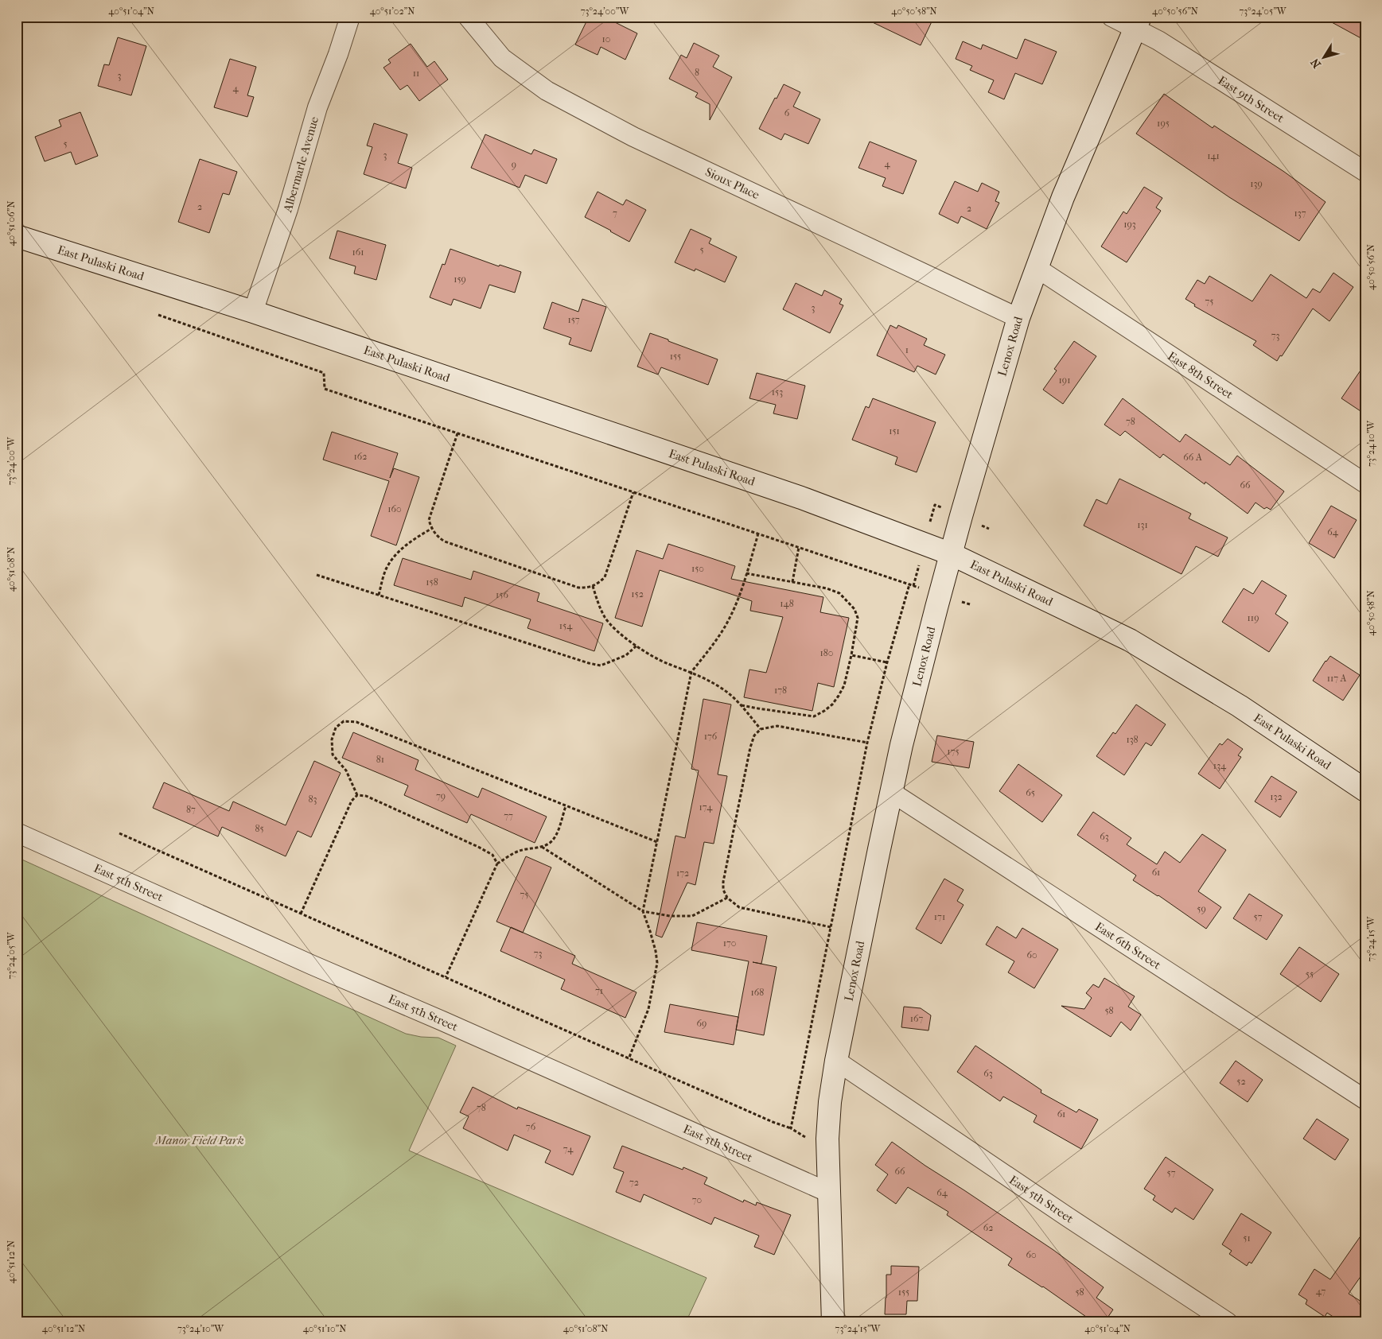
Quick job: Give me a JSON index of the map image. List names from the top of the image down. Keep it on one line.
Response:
{"streets":{"main road":["East Pulaski Road","Lenox Road"],"street":["East 9th Street","Albermarle Avenue","Sioux Place","East 8th Street","East 5th Street","East 6th Street"]},"crossings":[["East 9th Street","Lenox Road"],["Albermarle Avenue","East Pulaski Road"],["Sioux Place","Lenox Road"],["East Pulaski Road","Lenox Road"],["Lenox Road","East 8th Street"],["Lenox Road","East 5th Street"],["Lenox Road","East 6th Street"]],"parks":["Manor Field Park"],"house_numbers":["10","8","11","3","4","6","195","5","3","141","4","9","139","2","2","7","137","193","5","161","159","75","3","157","73","1","155","191","153","78","151","162","66 A","66","160","131","64","150","158","152","156","148","119","154","180","117 A","178","176","138","175","81","134","65","79","132","83","174","87","77","85","63","61","172","75","59","171","57","170","73","60","55","71","168","58","167","69","63","52","78","61","76","74","66","57","72","64","70","62","51","60","47","155","58"],"north":"bottom left","coordinates":["40°51'04\"N","40°51'02\"N","73°24'00\"W","40°50'58\"N","40°50'56\"N","73°24'05\"W","40°51'06\"N","73°24'10\"W","40°51'08\"N","73°24'15\"W","40°51'12\"N","40°51'10\"N"]}
